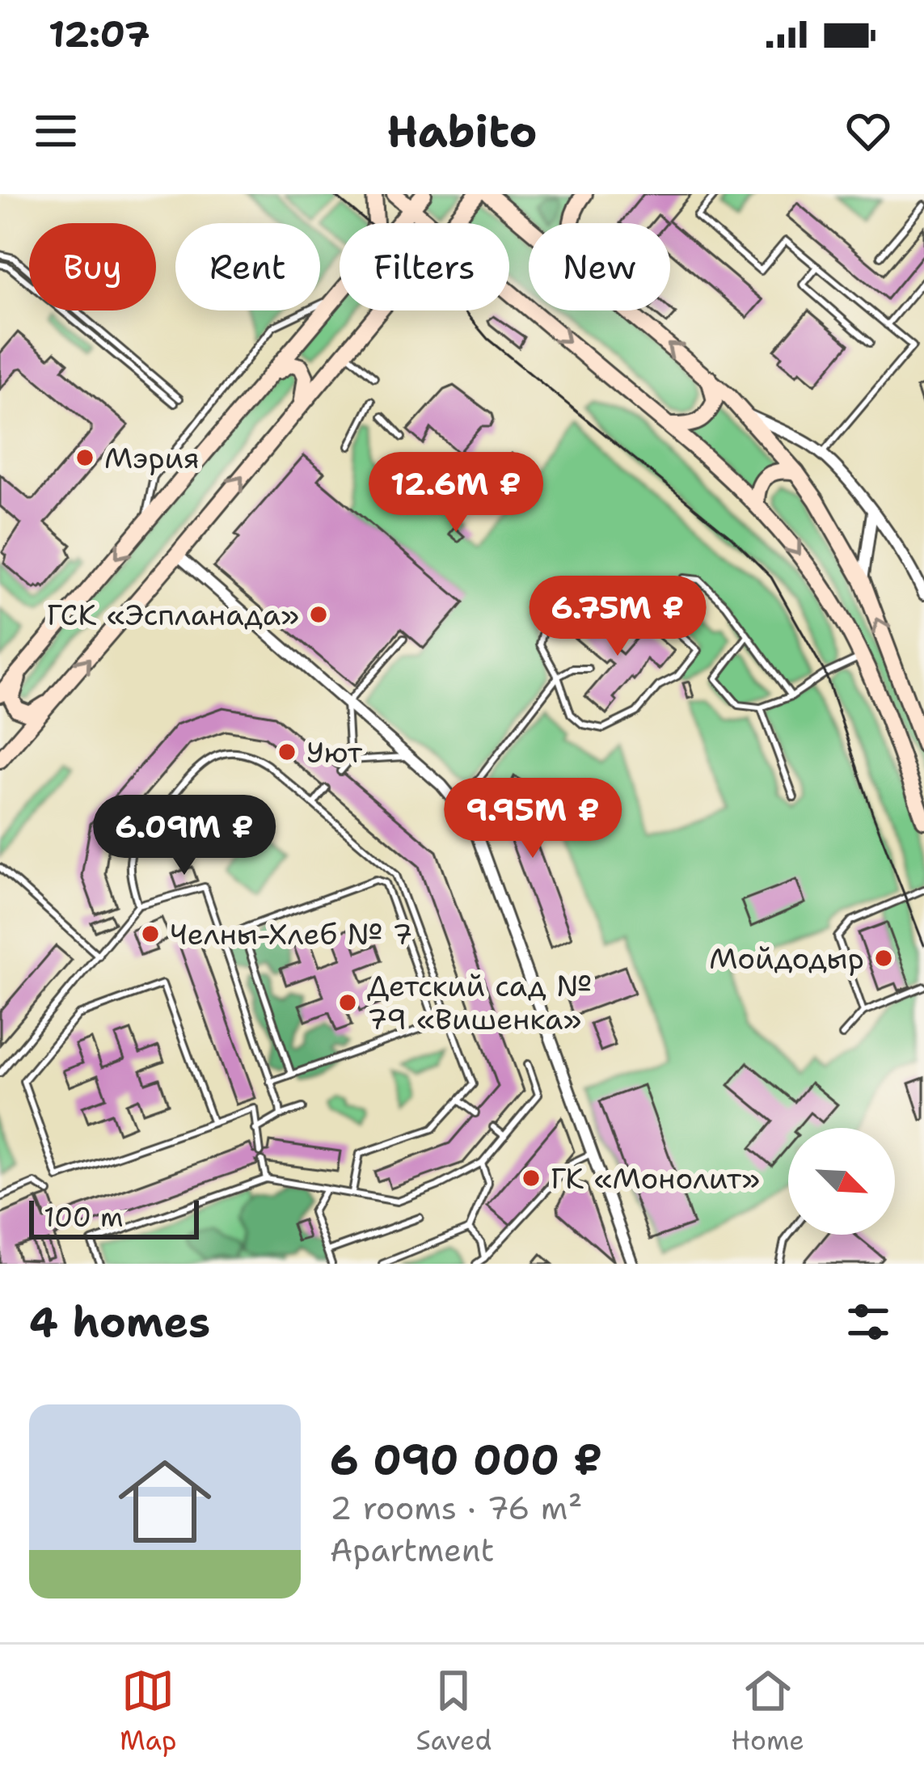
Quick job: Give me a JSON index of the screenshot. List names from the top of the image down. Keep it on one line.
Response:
{"places":["Мэрия","ГСК «Эспланада»","Уют","Челны-Хлеб № 7","Мойдодыр","Детский сад № 79 «Вишенка»","ГК «Монолит»"],"scale_bar":"100 m","north":"bottom right","page":{"status":"12:07","header":"Habito","chip":["Buy","Rent","Filters","New"],"price":["12.6M ₽","6.75M ₽","9.95M ₽","6.09M ₽"],"scale":"100 m","heading":"4 homes","list":[{"name":"6 090 000 ₽","note":"2 rooms · 76 m² · Apartment"}],"tabs":["Map","Saved","Home"]}}
